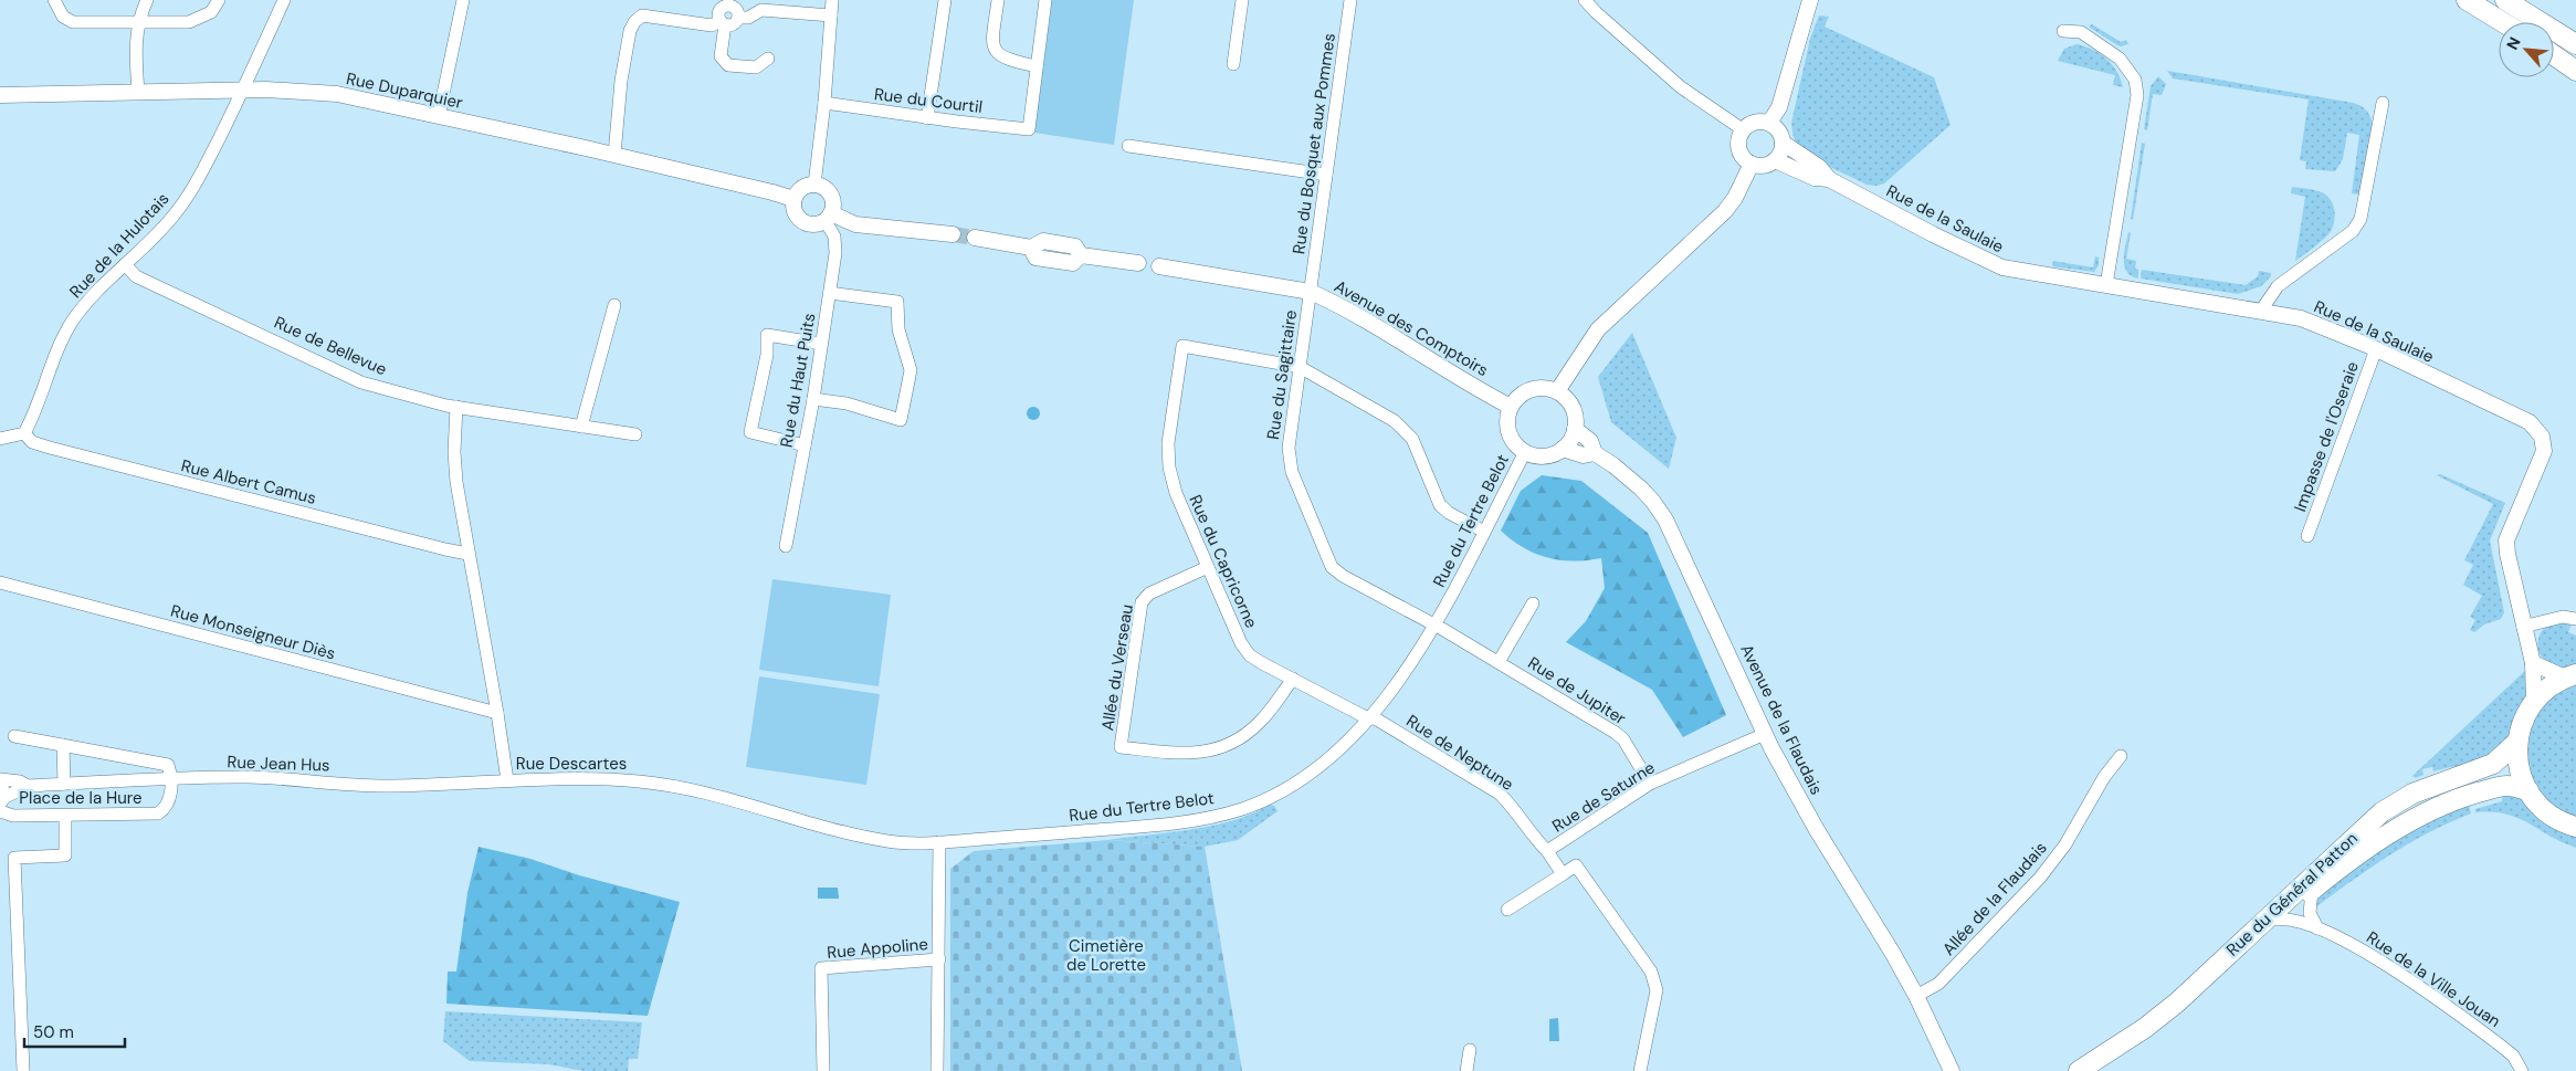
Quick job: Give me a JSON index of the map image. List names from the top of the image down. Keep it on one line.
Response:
{"streets":{"main road":["Rue du Général Patton"],"street":["Rue Duparquier","Rue du Courtil","Rue du Bosquet aux Pommes","Rue de la Saulaie","Rue de la Hulotais","Avenue des Comptoirs","Rue de Bellevue","Rue du Sagittaire","Rue du Haut Puits","Impasse de l'Oseraie","Rue Albert Camus","Rue du Tertre Belot","Rue du Capricorne","Rue Monseigneur Diès","Allée du Verseau","Rue de Jupiter","Avenue de la Flaudais","Rue de Neptune","Rue Jean Hus","Rue Descartes","Rue de Saturne","Place de la Hure","Allée de la Flaudais","Rue Appoline","Rue de la Ville Jouan"]},"crossings":[["Rue Duparquier","Rue de la Hulotais"],["Rue Duparquier","Rue du Haut Puits"],["Rue du Bosquet aux Pommes","Avenue des Comptoirs"],["Rue du Bosquet aux Pommes","Rue du Sagittaire"],["Rue de la Saulaie","Impasse de l'Oseraie"],["Rue de la Hulotais","Rue de Bellevue"],["Rue de la Hulotais","Rue Albert Camus"],["Avenue des Comptoirs","Rue du Sagittaire"],["Avenue des Comptoirs","Rue du Tertre Belot"],["Avenue des Comptoirs","Avenue de la Flaudais"],["Rue de Bellevue","Rue Descartes"],["Rue du Sagittaire","Rue du Tertre Belot"],["Rue du Sagittaire","Rue du Capricorne"],["Rue du Sagittaire","Rue de Jupiter"],["Rue Albert Camus","Rue Descartes"],["Rue du Tertre Belot","Rue du Capricorne"],["Rue du Tertre Belot","Rue de Jupiter"],["Rue du Tertre Belot","Avenue de la Flaudais"],["Rue du Tertre Belot","Rue de Neptune"],["Rue du Tertre Belot","Rue Descartes"],["Rue du Capricorne","Allée du Verseau"],["Rue du Capricorne","Rue de Neptune"],["Rue Monseigneur Diès","Rue Descartes"],["Rue de Jupiter","Rue de Saturne"],["Avenue de la Flaudais","Rue de Saturne"],["Avenue de la Flaudais","Allée de la Flaudais"],["Rue de Neptune","Rue de Saturne"],["Rue Jean Hus","Rue Descartes"],["Rue Jean Hus","Place de la Hure"],["Rue du Général Patton","Rue de la Ville Jouan"]],"parks":["Cimetière de Lorette"],"scale_bar":"50 m","north":"top left"}
